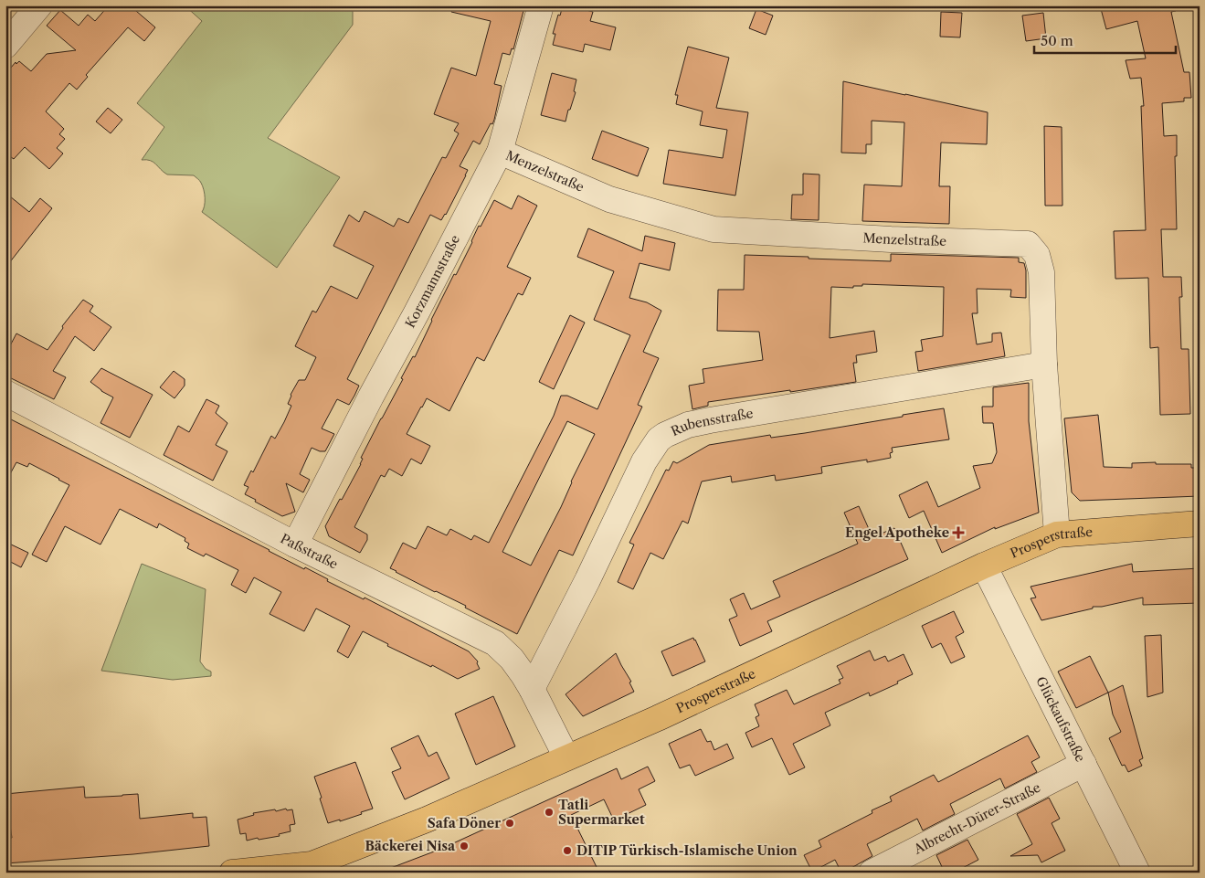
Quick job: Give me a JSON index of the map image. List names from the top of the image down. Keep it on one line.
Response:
{"streets":{"main road":["Prosperstraße"],"street":["Menzelstraße","Korzmannstraße","Rubensstraße","Paßstraße","Glückaufstraße","Albrecht-Dürer-Straße"]},"crossings":[["Menzelstraße","Korzmannstraße"],["Menzelstraße","Rubensstraße"],["Menzelstraße","Prosperstraße"],["Korzmannstraße","Paßstraße"],["Rubensstraße","Paßstraße"],["Prosperstraße","Paßstraße"],["Prosperstraße","Glückaufstraße"],["Glückaufstraße","Albrecht-Dürer-Straße"]],"places":{"health":["Engel Apotheke"],"other":["Tatli Supermarket","Safa Döner","Bäckerei Nisa","DITIP Türkisch-Islamische Union"]},"scale_bar":"50 m"}
